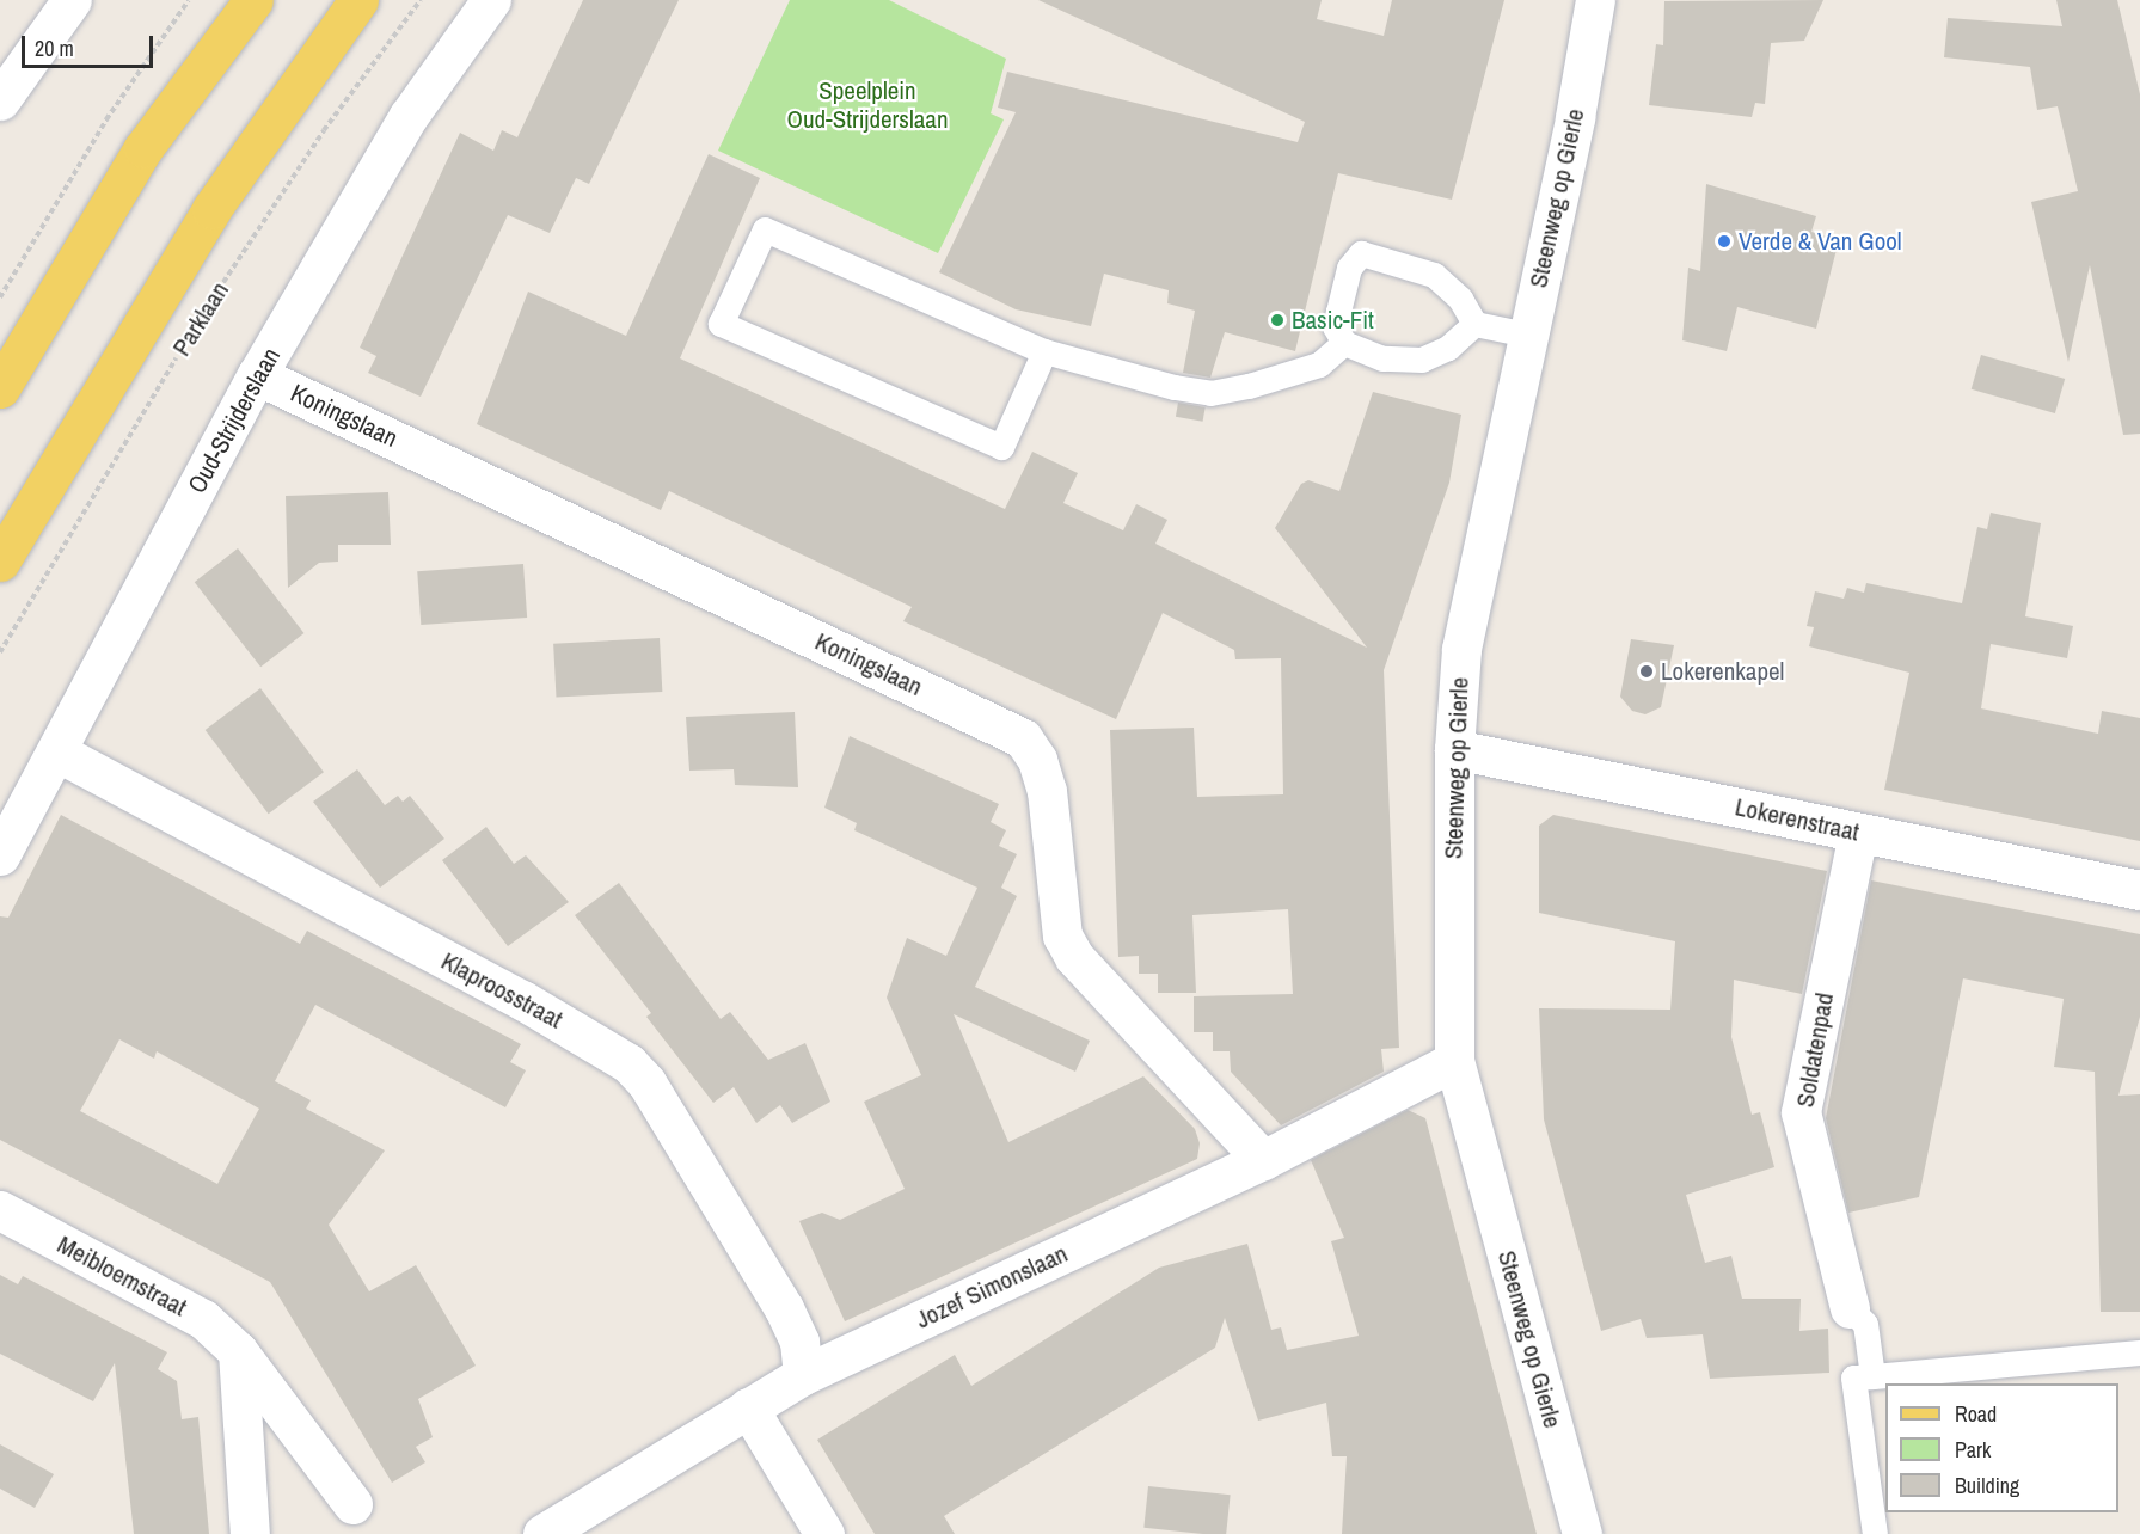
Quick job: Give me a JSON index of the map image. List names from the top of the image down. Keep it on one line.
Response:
{"streets":{"main road":["Parklaan"],"street":["Steenweg op Gierle","Koningslaan","Oud-Strijderslaan","Lokerenstraat","Klaproosstraat","Soldatenpad","Meibloemstraat","Jozef Simonslaan"]},"crossings":[["Steenweg op Gierle","Lokerenstraat"],["Steenweg op Gierle","Jozef Simonslaan"],["Koningslaan","Oud-Strijderslaan"],["Koningslaan","Jozef Simonslaan"],["Oud-Strijderslaan","Klaproosstraat"],["Lokerenstraat","Soldatenpad"],["Klaproosstraat","Jozef Simonslaan"]],"parks":["Speelplein Oud-Strijderslaan"],"places":["Verde & Van Gool","Basic-Fit","Lokerenkapel"],"legend":["Road","Park","Building"],"scale_bar":"20 m"}
